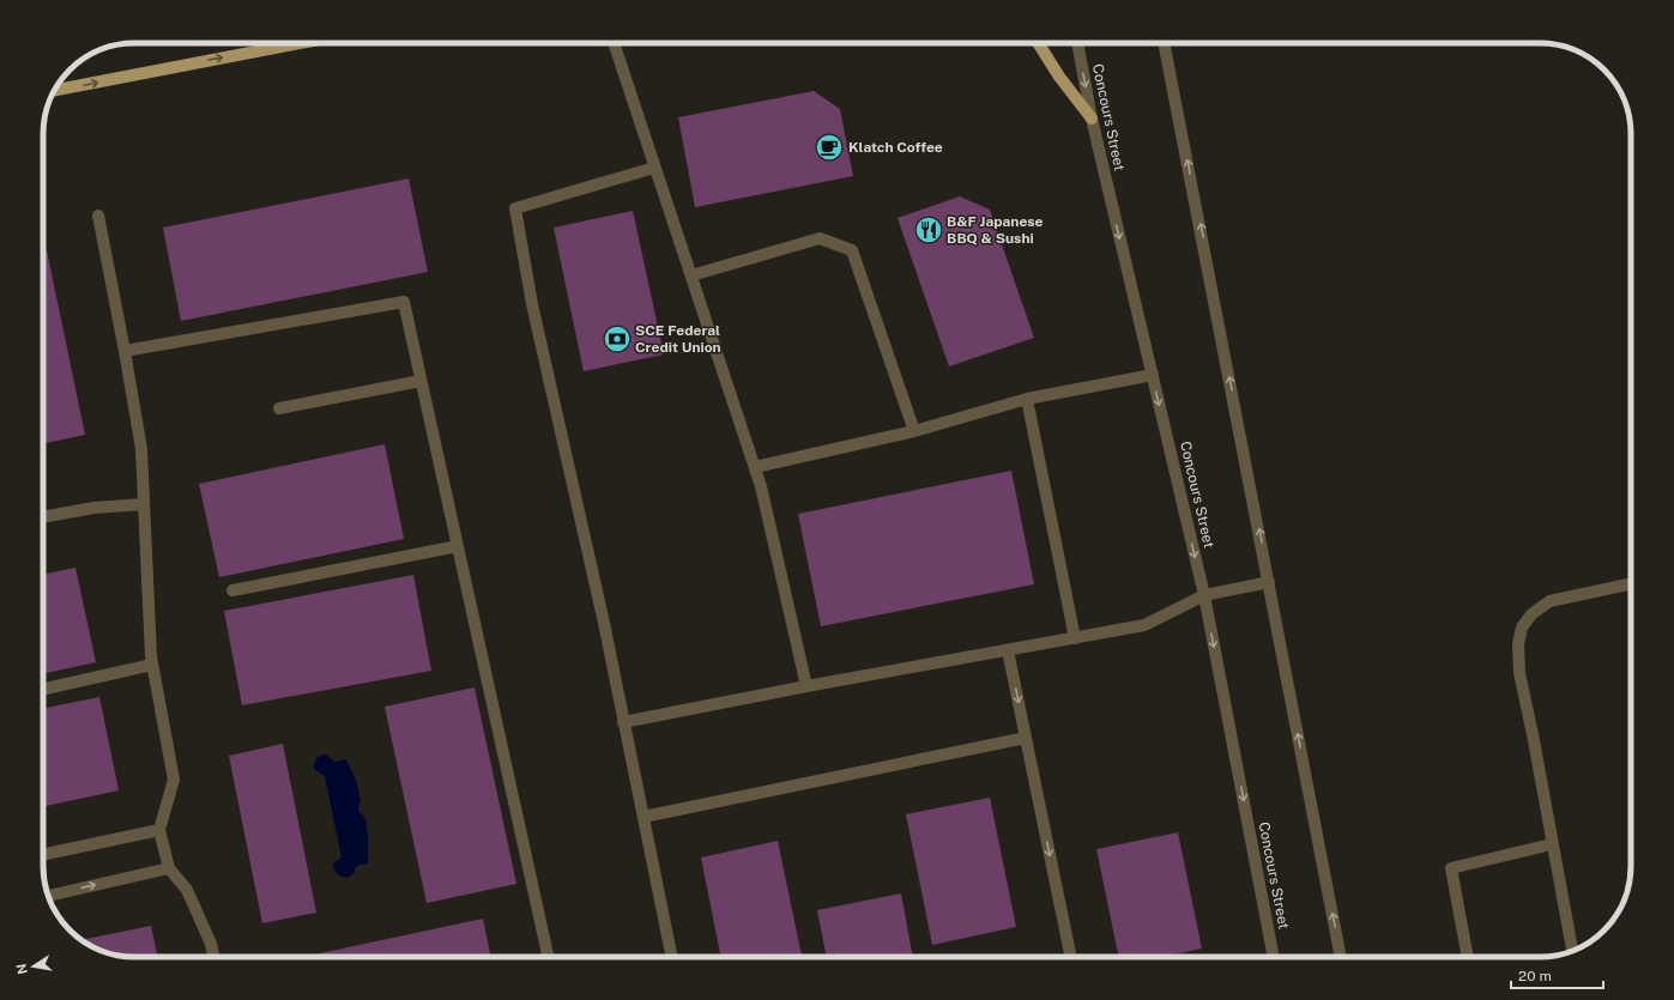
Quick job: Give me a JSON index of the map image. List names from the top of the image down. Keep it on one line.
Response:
{"streets":{"street":["Concours Street"]},"places":{"cafe":["Klatch Coffee"],"restaurant":["B&F Japanese BBQ & Sushi"],"bank":["SCE Federal Credit Union"]},"scale_bar":"20 m","north":"left"}
